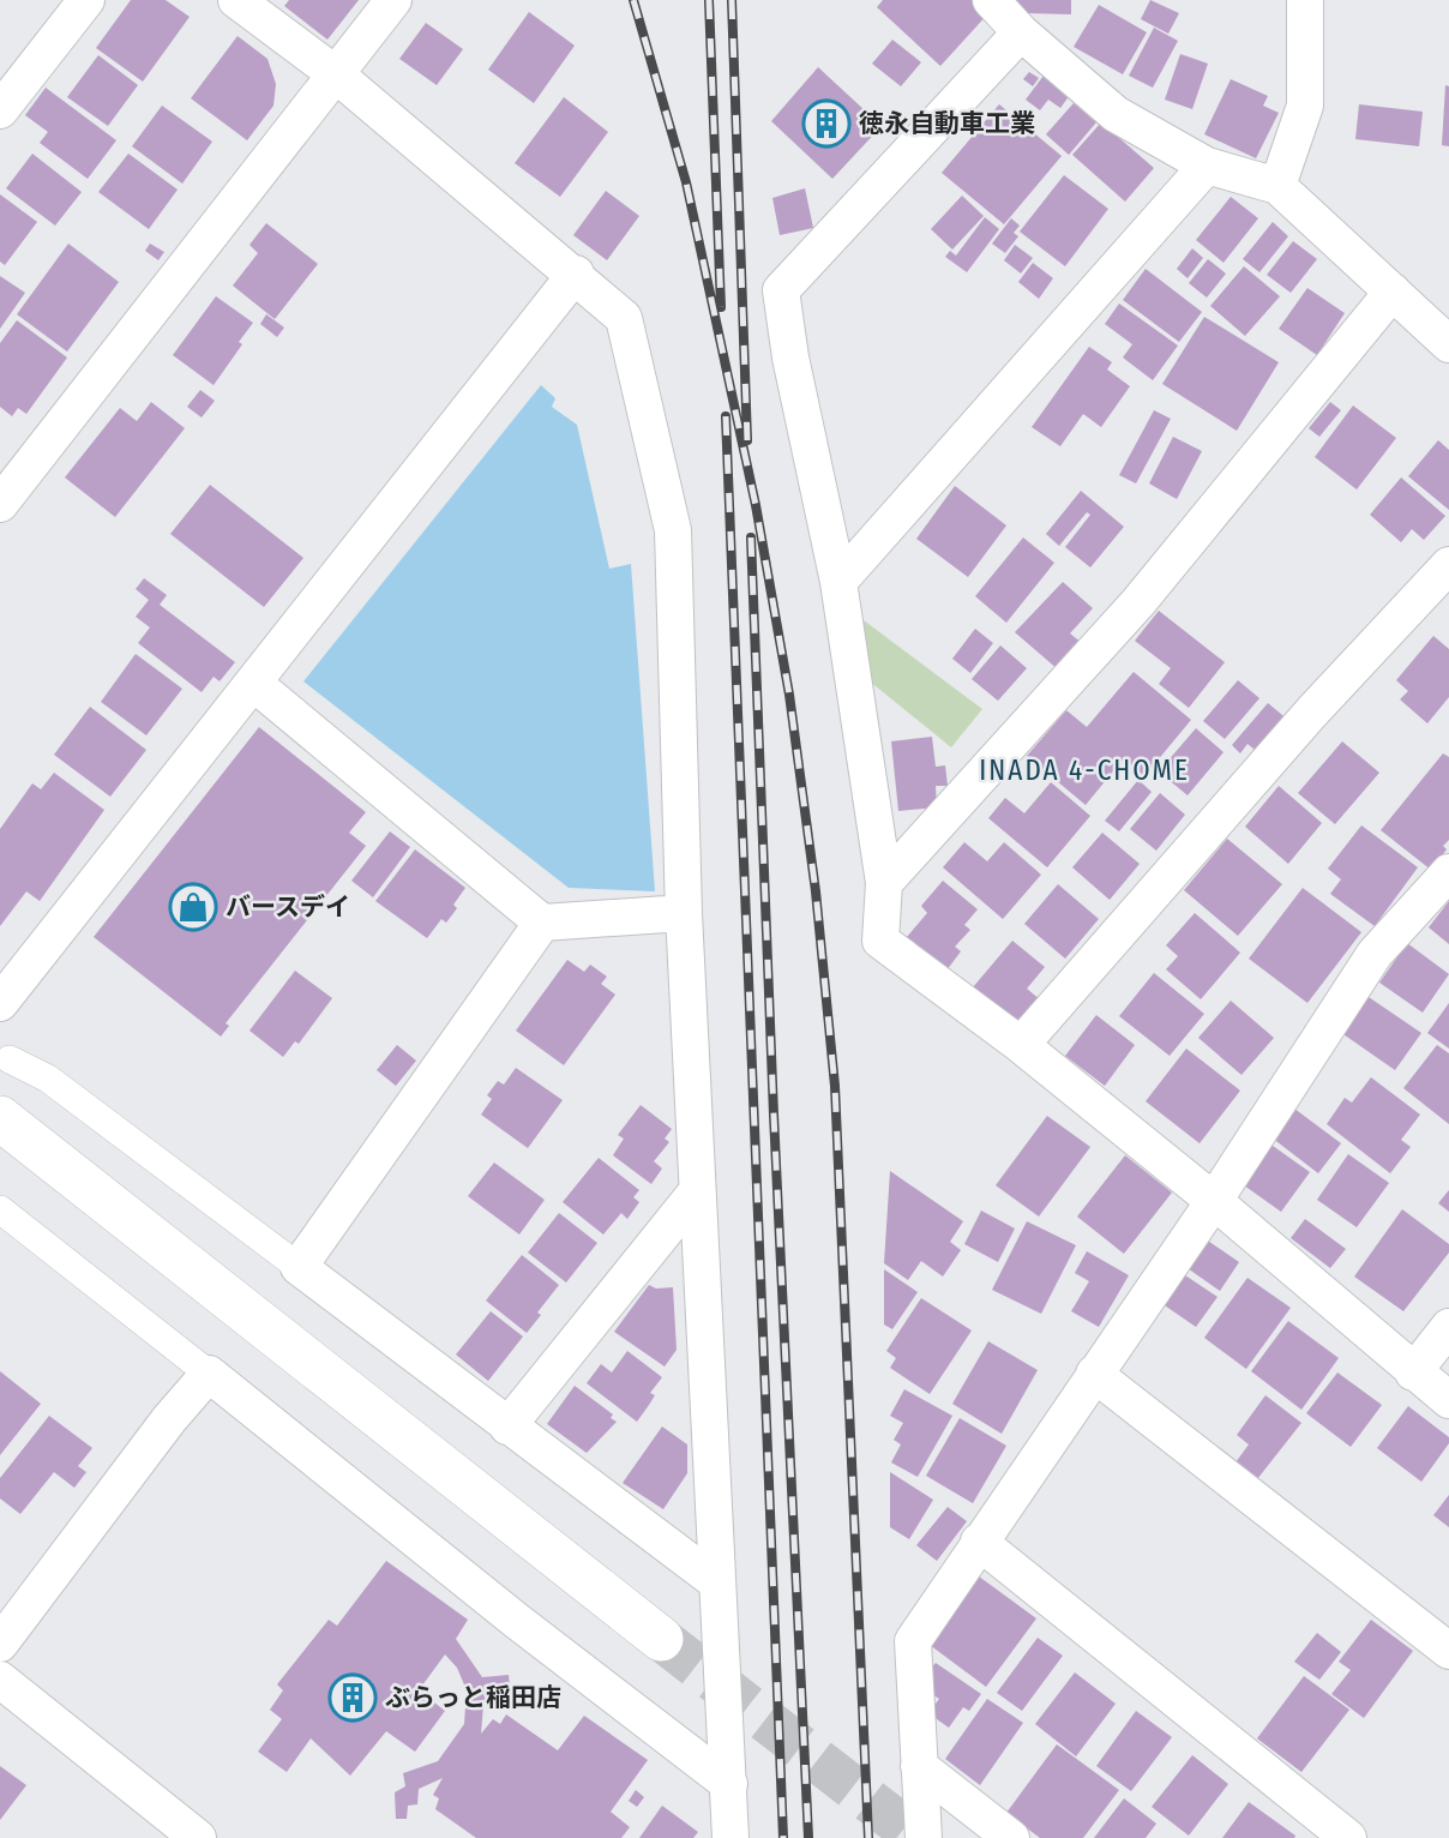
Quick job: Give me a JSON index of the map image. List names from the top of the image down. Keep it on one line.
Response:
{"districts":["INADA 4-CHOME"],"places":{"building":["徳永自動車工業","ぶらっと稲田店"],"shop":["バースデイ"]}}
